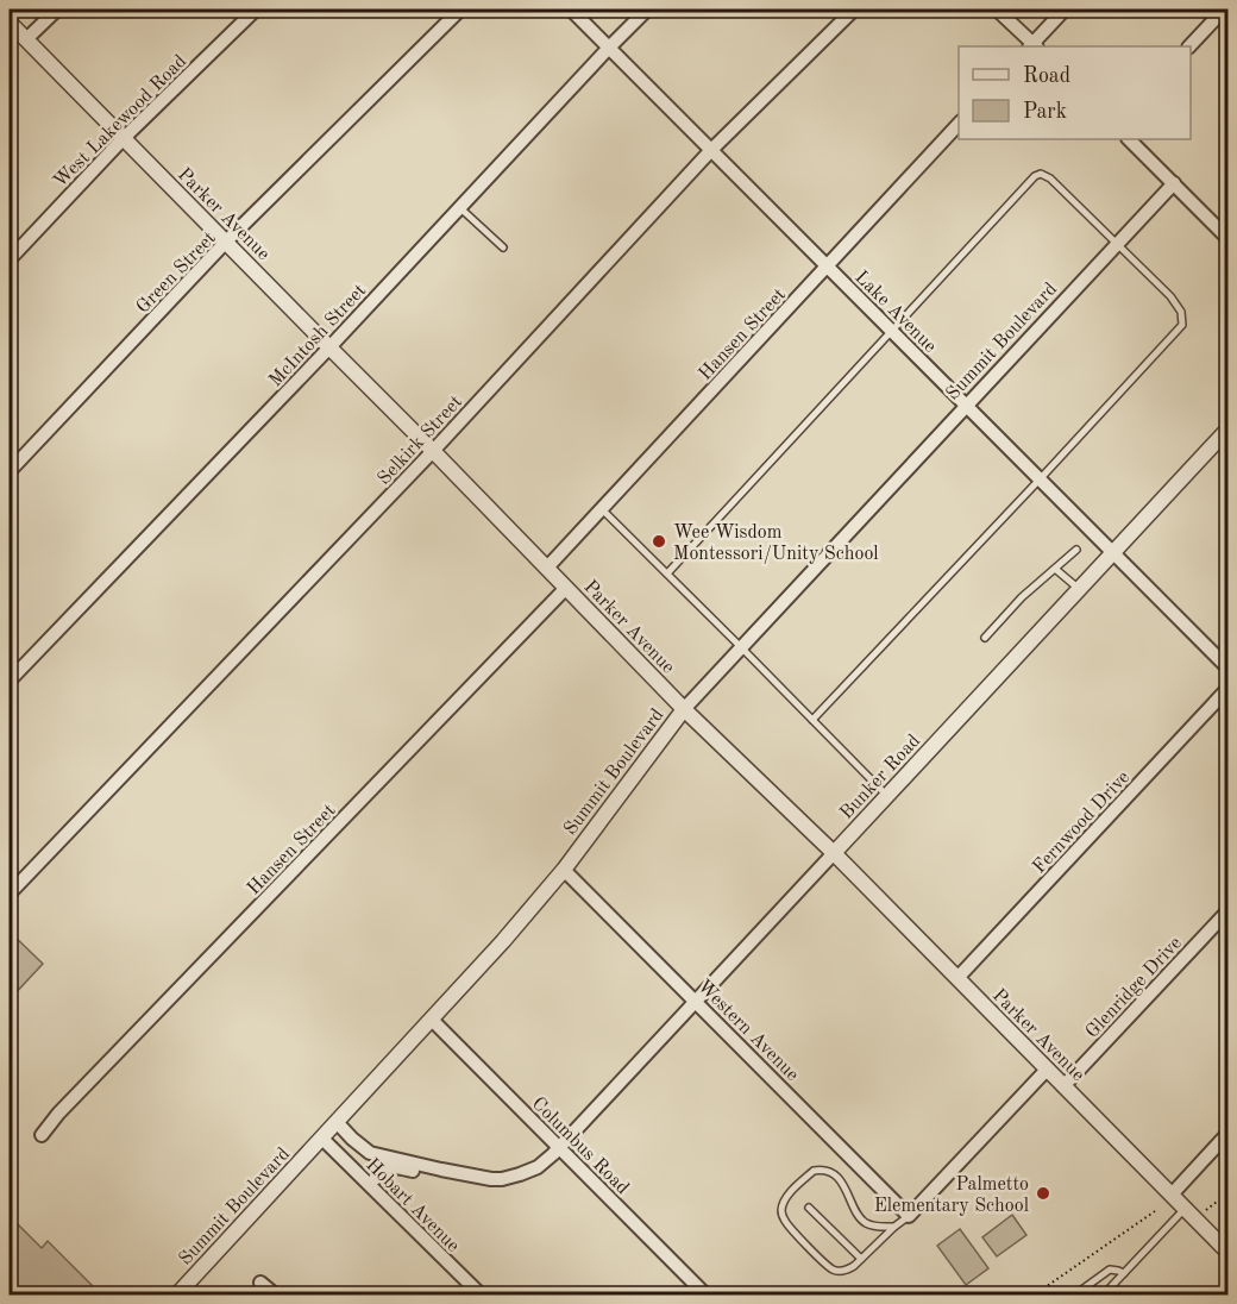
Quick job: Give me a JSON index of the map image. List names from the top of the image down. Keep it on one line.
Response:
{"streets":{"street":["West Lakewood Road","Parker Avenue","Green Street","Lake Avenue","Hansen Street","McIntosh Street","Summit Boulevard","Selkirk Street","Bunker Road","Fernwood Drive","Glenridge Drive","Western Avenue","Columbus Road","Hobart Avenue"]},"crossings":[["West Lakewood Road","Parker Avenue"],["Parker Avenue","Green Street"],["Parker Avenue","Hansen Street"],["Parker Avenue","McIntosh Street"],["Parker Avenue","Summit Boulevard"],["Parker Avenue","Selkirk Street"],["Parker Avenue","Bunker Road"],["Parker Avenue","Fernwood Drive"],["Parker Avenue","Glenridge Drive"],["Lake Avenue","Hansen Street"],["Lake Avenue","McIntosh Street"],["Lake Avenue","Summit Boulevard"],["Lake Avenue","Selkirk Street"],["Lake Avenue","Bunker Road"],["Summit Boulevard","Western Avenue"],["Summit Boulevard","Columbus Road"],["Summit Boulevard","Hobart Avenue"],["Bunker Road","Western Avenue"],["Bunker Road","Columbus Road"]],"places":["Wee Wisdom Montessori/Unity School","Palmetto Elementary School"],"legend":["Road","Park"]}
